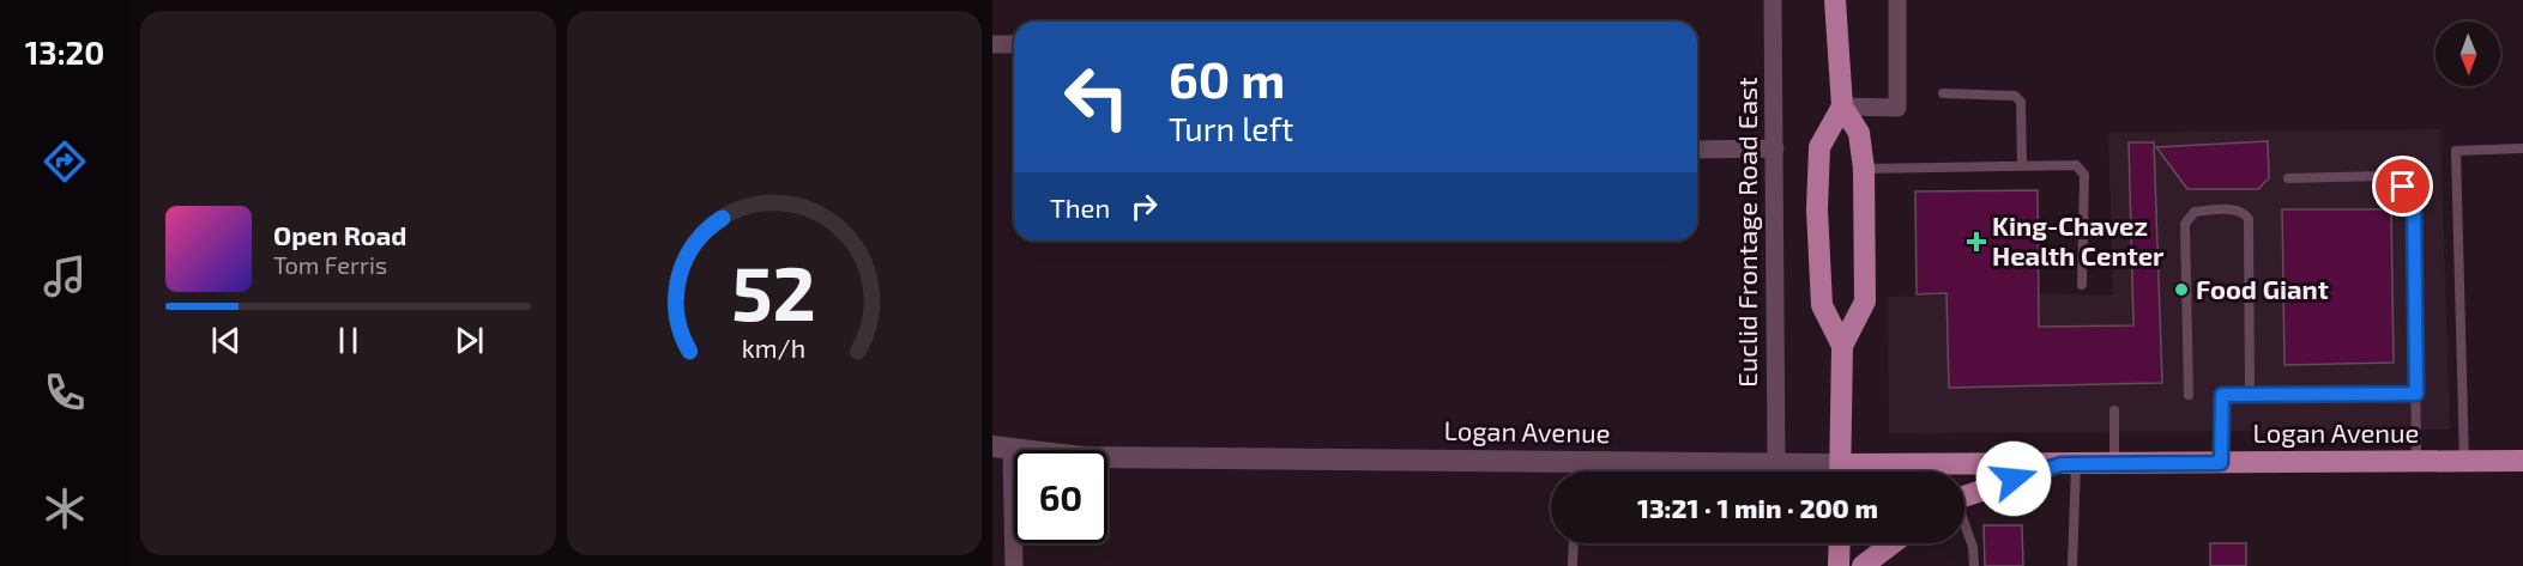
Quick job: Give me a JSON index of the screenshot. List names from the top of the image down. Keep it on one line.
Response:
{"streets":{"main road":["Logan Avenue"],"street":["Euclid Frontage Road East"]},"crossings":[["Euclid Frontage Road East","Logan Avenue"]],"places":{"health":["King-Chavez Health Center"],"other":["Food Giant"]},"north":"bottom","page":{"tabs":"13:20","turn":["60 m","Turn left"],"then":"Then","song":["Open Road","Tom Ferris"],"limit":"60","trip":"13:21 · 1 min · 200 m","gauge":["52","km/h"]}}
